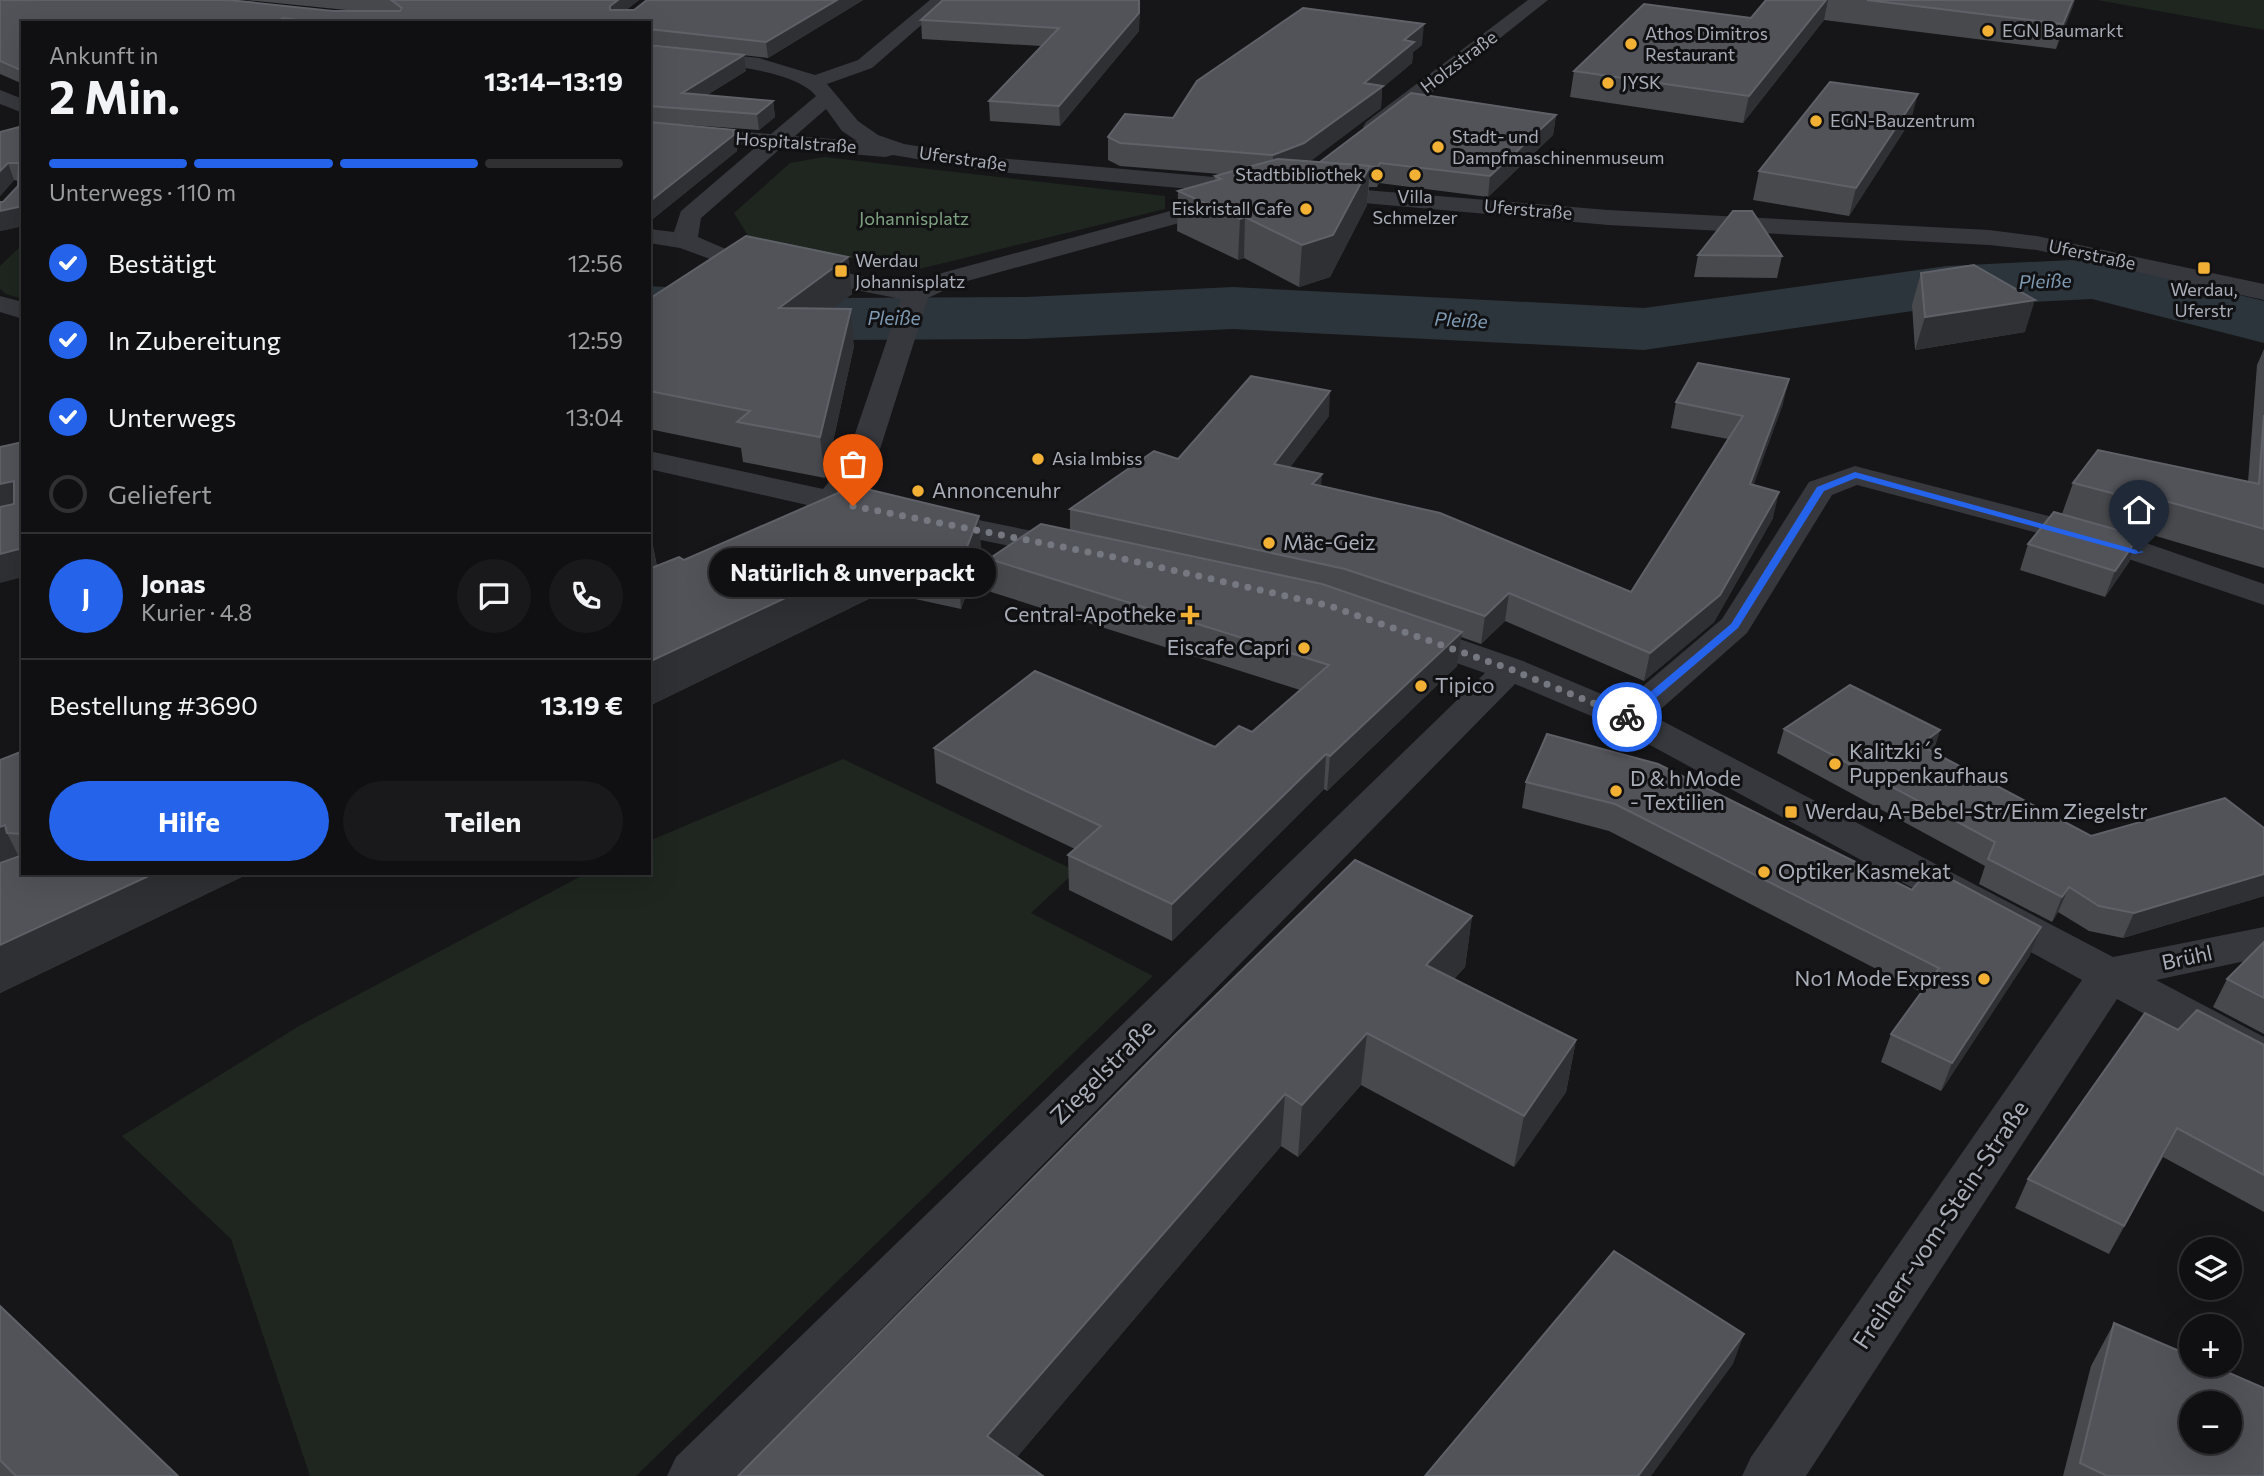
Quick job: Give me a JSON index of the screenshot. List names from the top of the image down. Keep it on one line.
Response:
{"streets":{"street":["Holzstraße","Hospitalstraße","Uferstraße","Brühl","Ziegelstraße","Freiherr-vom-Stein-Straße"]},"crossings":[["Hospitalstraße","Uferstraße"],["Brühl","Freiherr-vom-Stein-Straße"]],"water":["Pleiße"],"parks":["Johannisplatz"],"places":{"other":["EGN Baumarkt","Athos Dimitros Restaurant","JYSK","EGN-Bauzentrum","Stadt- und Dampfmaschinenmuseum","Stadtbibliothek","Villa Schmelzer","Eiskristall Cafe","Asia Imbiss","Annoncenuhr","Natürlich & unverpackt","Mäc-Geiz","Eiscafe Capri","Tipico","Kalitzki´s Puppenkaufhaus","D & h Mode - Textilien","Optiker Kasmekat","No1 Mode Express"],"transit":["Werdau, Uferstr","Werdau Johannisplatz","Werdau, A-Bebel-Str/Einm Ziegelstr"],"health":["Central-Apotheke"]},"page":{"heading":["2 Min.","Ankunft in","13:14–13:19"],"panel":["Jonas","Kurier · 4.8","Bestellung #3690","13.19 €"],"bar":"Unterwegs · 110 m","list":[["Bestätigt","12:56"],["In Zubereitung","12:59"],["Unterwegs","13:04"],"Geliefert"],"bubble":"Natürlich & unverpackt","round":"J","buttons":["Hilfe","Teilen"],"map_buttons":["+","−"]}}
